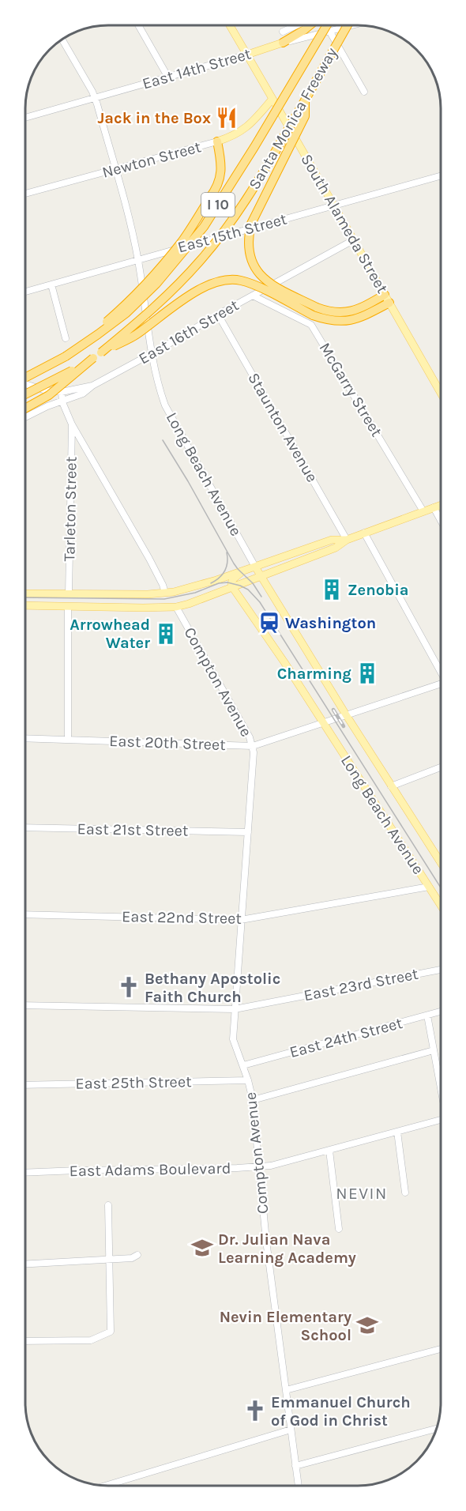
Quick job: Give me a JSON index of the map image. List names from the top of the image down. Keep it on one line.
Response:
{"streets":{"highway":["Santa Monica Freeway","I 10"],"main road":["East 14th Street","Newton Street","South Alameda Street","Long Beach Avenue"],"street":["East 15th Street","East 16th Street","McGarry Street","Staunton Avenue","Tarleton Street","Compton Avenue","East 20th Street","East 21st Street","East 22nd Street","East 23rd Street","East 24th Street","East 25th Street","East Adams Boulevard"]},"crossings":[["East 14th Street","South Alameda Street"],["East 14th Street","Long Beach Avenue"],["Newton Street","South Alameda Street"],["Newton Street","Long Beach Avenue"],["South Alameda Street","East 15th Street"],["South Alameda Street","East 16th Street"],["East 15th Street","Long Beach Avenue"],["East 16th Street","McGarry Street"],["East 16th Street","Staunton Avenue"],["East 16th Street","Long Beach Avenue"],["Long Beach Avenue","East 20th Street"],["Long Beach Avenue","East 22nd Street"],["Compton Avenue","East 20th Street"],["Compton Avenue","East 21st Street"],["Compton Avenue","East 22nd Street"],["Compton Avenue","East 23rd Street"],["Compton Avenue","East 24th Street"],["Compton Avenue","East 25th Street"],["Compton Avenue","East Adams Boulevard"]],"districts":["NEVIN"],"places":{"restaurant":["Jack in the Box"],"building":["Zenobia","Arrowhead Water","Charming"],"station":["Washington"],"church":["Bethany Apostolic Faith Church","Emmanuel Church of God in Christ"],"school or university":["Dr. Julian Nava Learning Academy","Nevin Elementary School"]}}
